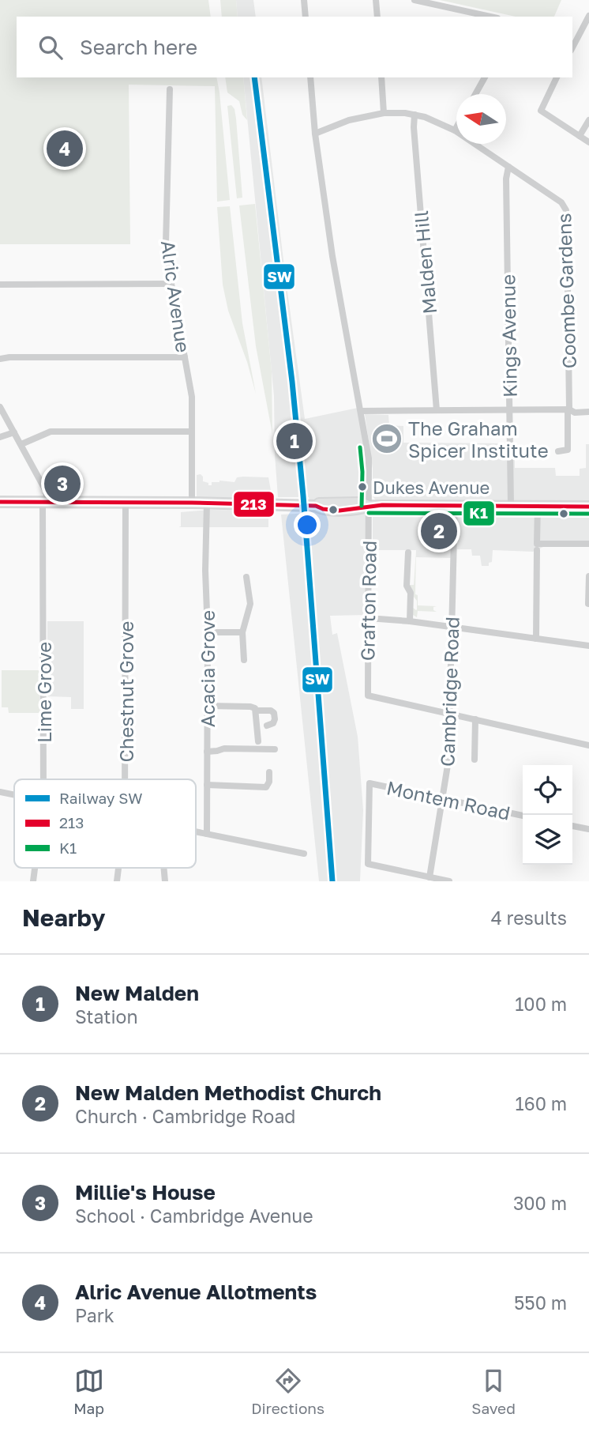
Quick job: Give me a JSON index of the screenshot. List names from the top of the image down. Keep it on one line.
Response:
{"streets":{"street":["Malden Hill","Coombe Gardens","Alric Avenue","Kings Avenue","Grafton Road","Acacia Grove","Chestnut Grove","Cambridge Road","Lime Grove","Montem Road"]},"crossings":[["Coombe Gardens","Kings Avenue"],["Grafton Road","Cambridge Road"],["Cambridge Road","Montem Road"]],"places":{"sports":["The Graham Spicer Institute"],"other":["Dukes Avenue"]},"lines":["rail line SW","transit line K1","transit line 213"],"legend":["Railway SW","213","K1"],"north":"left","page":{"search":"Search here","pins":["4","1","3","2"],"heading":["Nearby","4 results"],"list":[{"mark":"1","name":"New Malden","note":"Station","value":"100 m"},{"mark":"2","name":"New Malden Methodist Church","note":"Church · Cambridge Road","value":"160 m"},{"mark":"3","name":"Millie's House","note":"School · Cambridge Avenue","value":"300 m"},{"mark":"4","name":"Alric Avenue Allotments","note":"Park","value":"550 m"}],"nav":["Map","Directions","Saved"]}}
